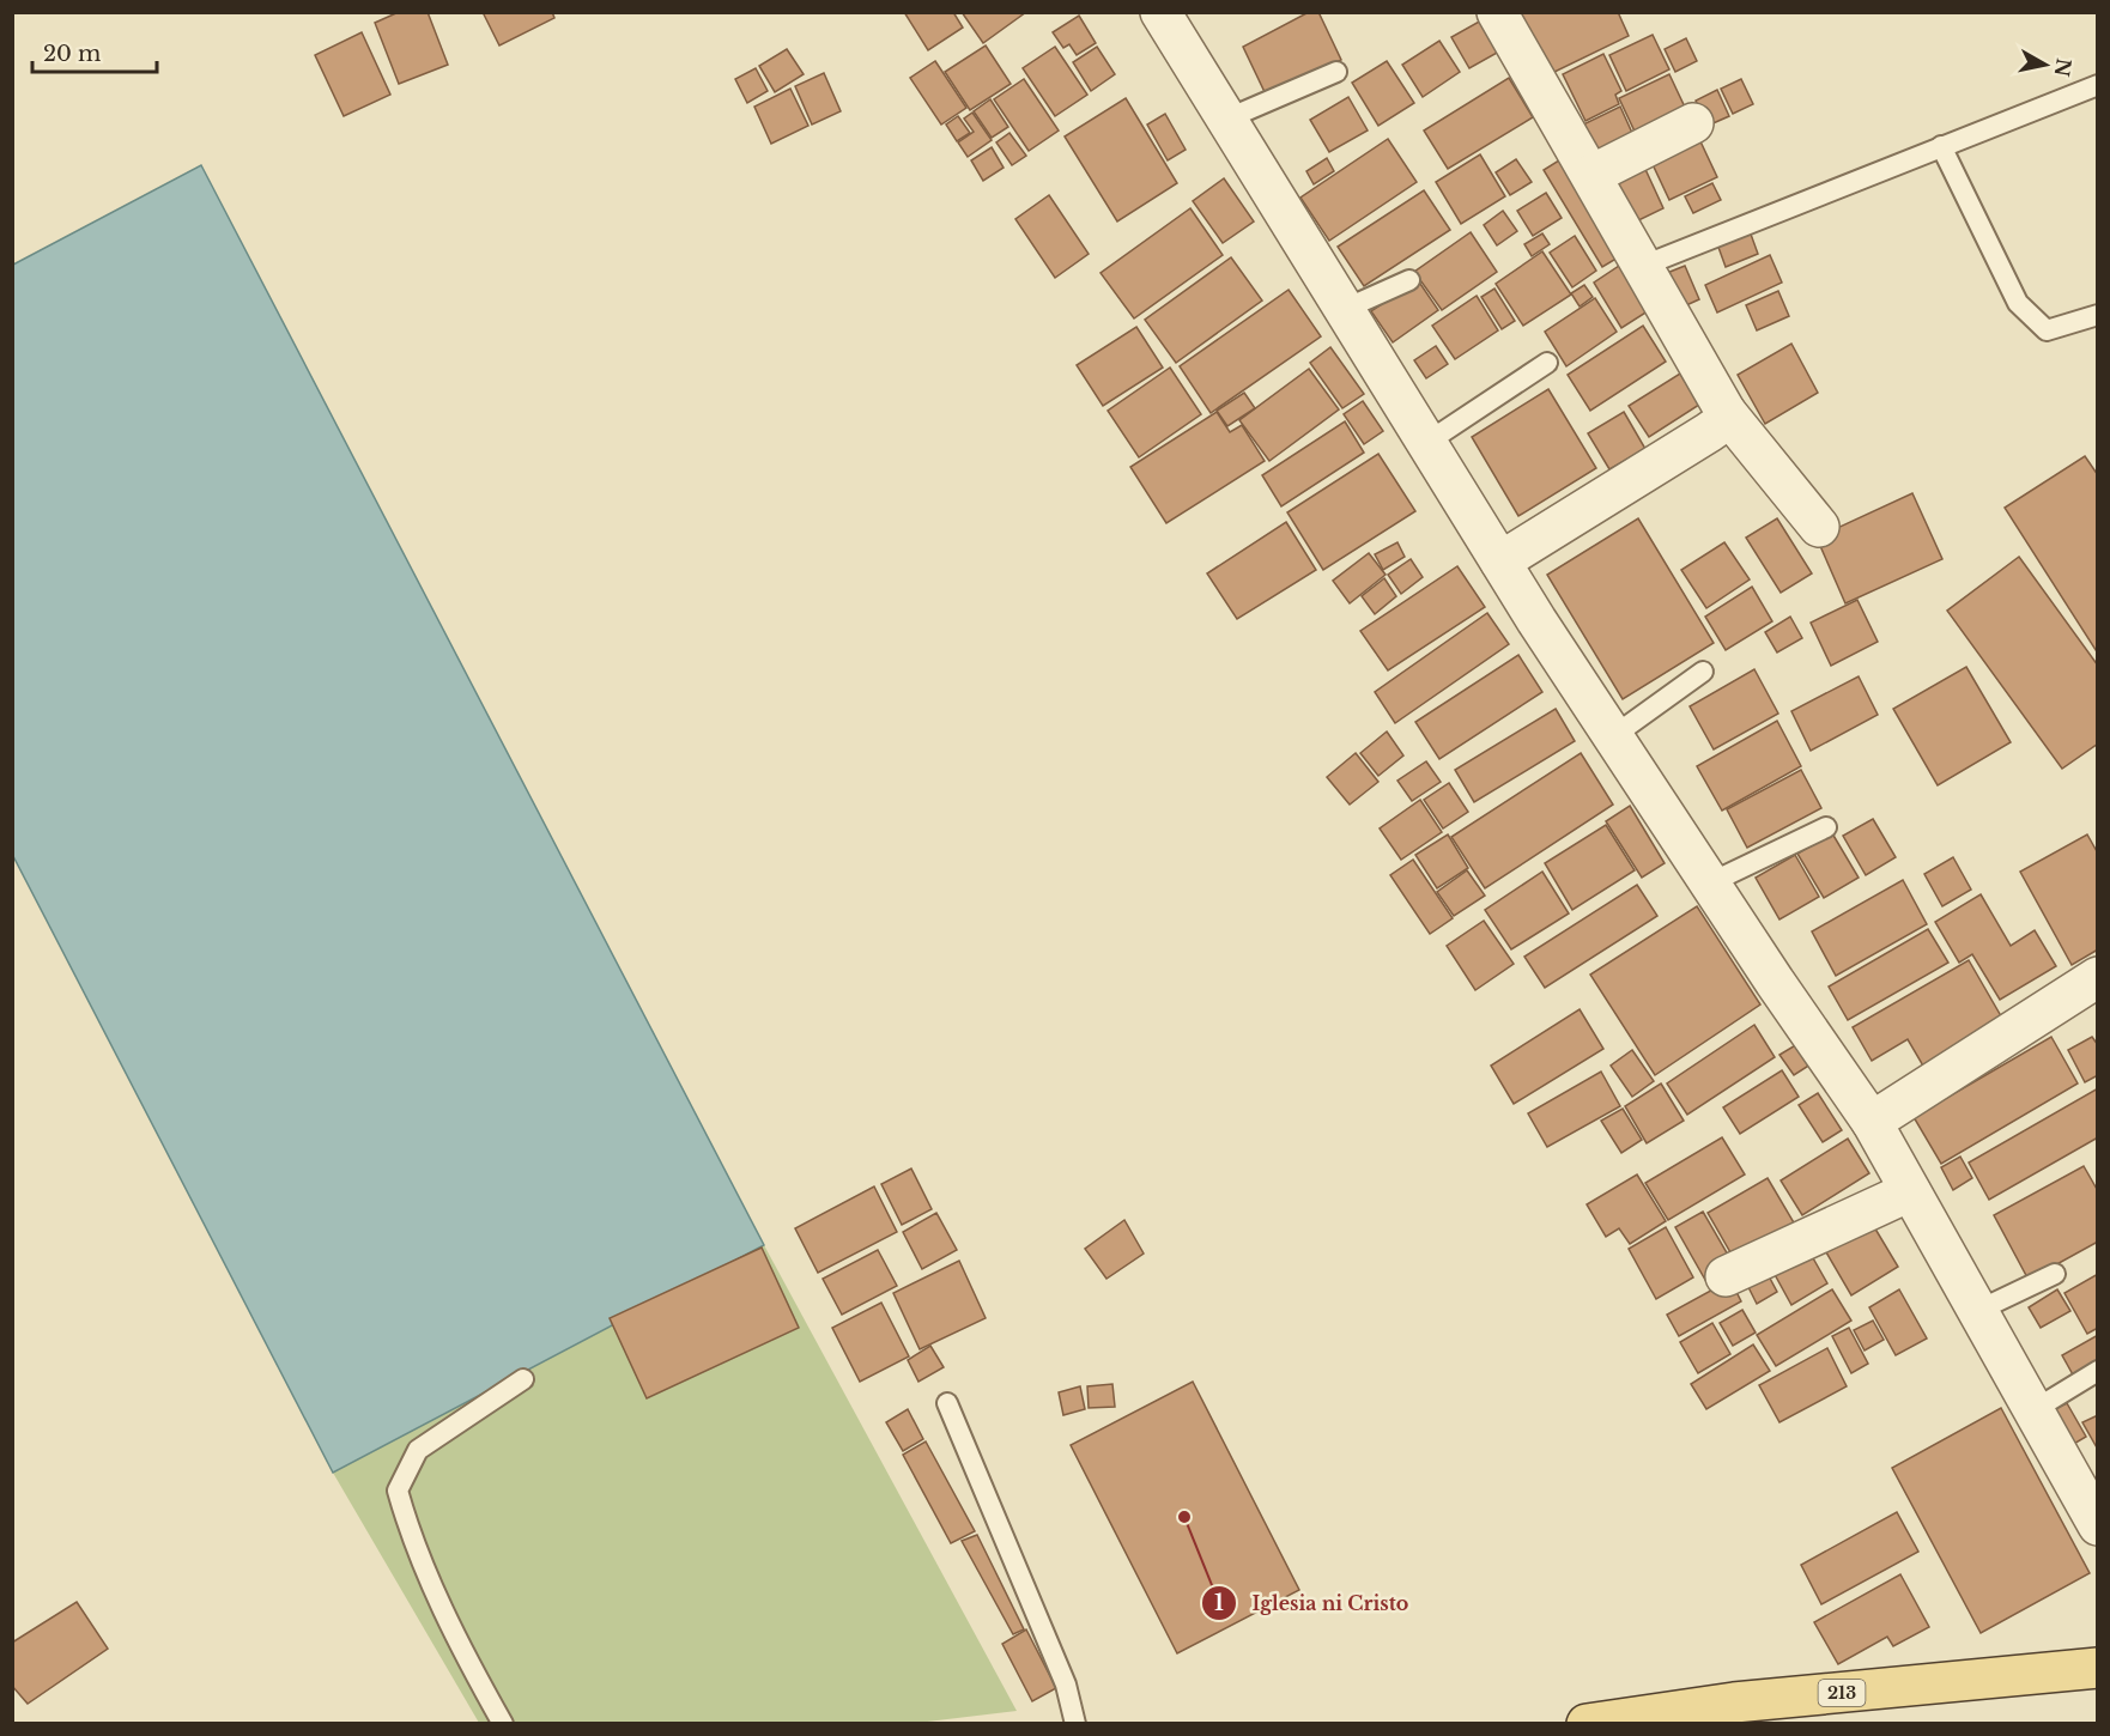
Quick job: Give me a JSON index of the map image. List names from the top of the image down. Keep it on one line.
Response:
{"streets":{"main road":["213"]},"places":["Iglesia ni Cristo"],"scale_bar":"20 m","north":"right"}
